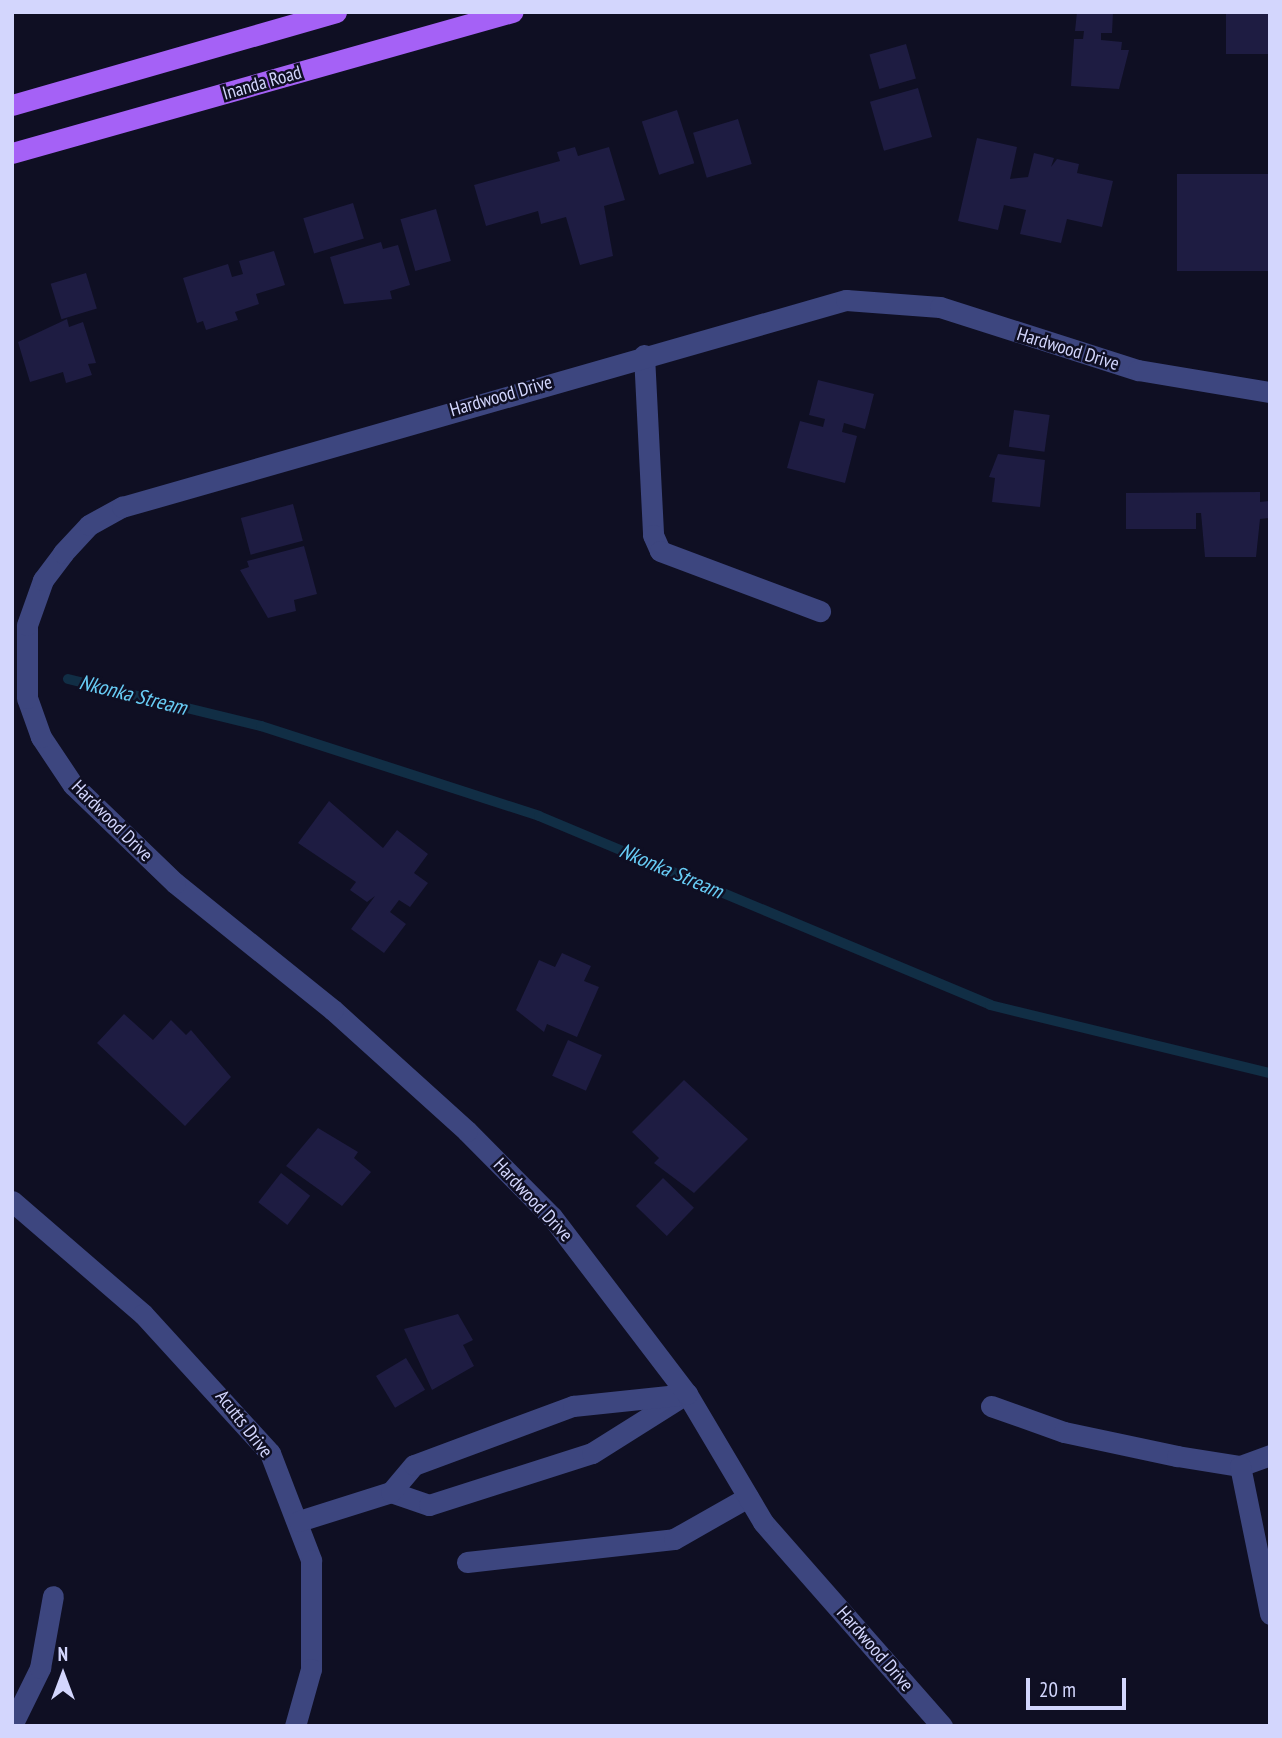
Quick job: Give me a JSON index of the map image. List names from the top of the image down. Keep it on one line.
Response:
{"streets":{"main road":["Inanda Road"],"street":["Hardwood Drive","Acutts Drive"]},"water":["Nkonka Stream"],"scale_bar":"20 m","north":"top"}
